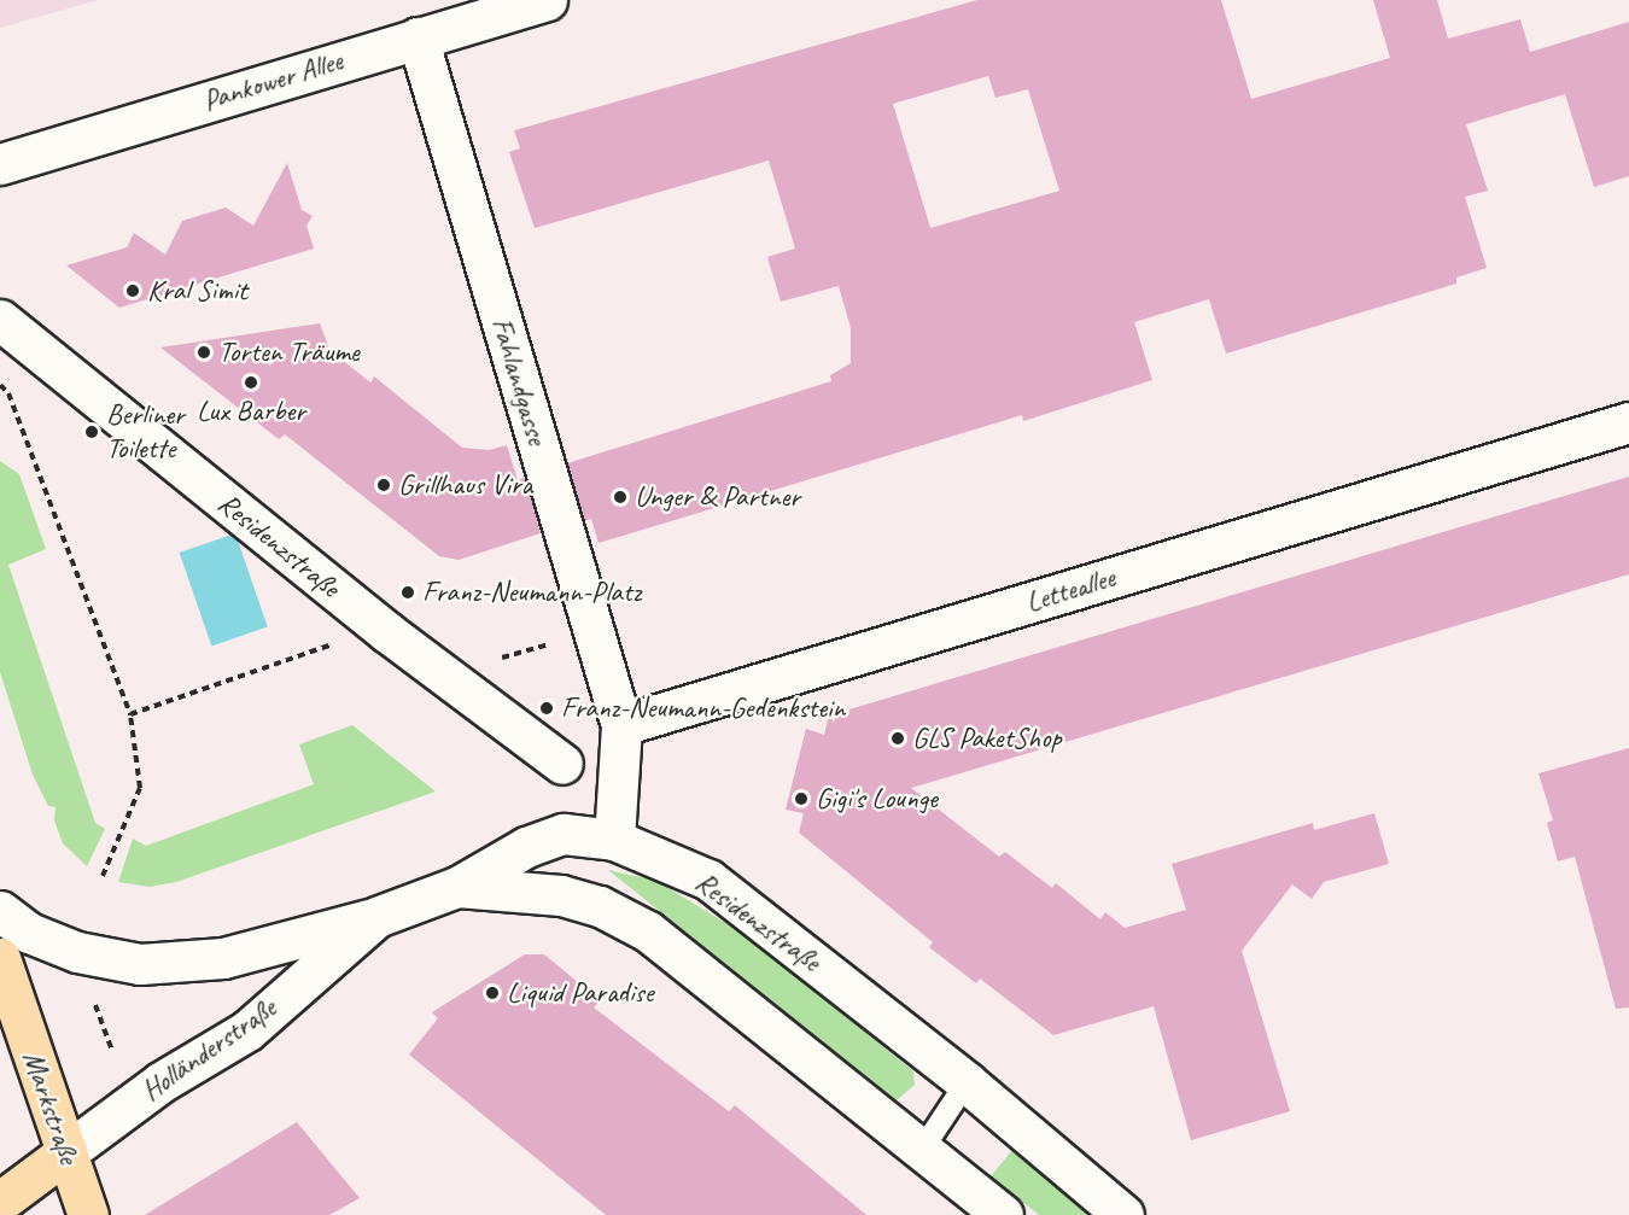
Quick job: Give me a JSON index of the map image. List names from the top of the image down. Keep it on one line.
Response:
{"streets":{"main road":["Holländerstraße","Markstraße"],"street":["Pankower Allee","Fahlandgasse","Residenzstraße","Letteallee"]},"crossings":[["Pankower Allee","Fahlandgasse"],["Fahlandgasse","Letteallee"],["Residenzstraße","Holländerstraße"],["Holländerstraße","Markstraße"]],"places":["Kral Simit","Torten Träume","Lux Barber","Berliner Toilette","Grillhaus Vira","Unger & Partner","Franz-Neumann-Platz","Franz-Neumann-Gedenkstein","GLS PaketShop","Gigi's Lounge","Liquid Paradise"]}
